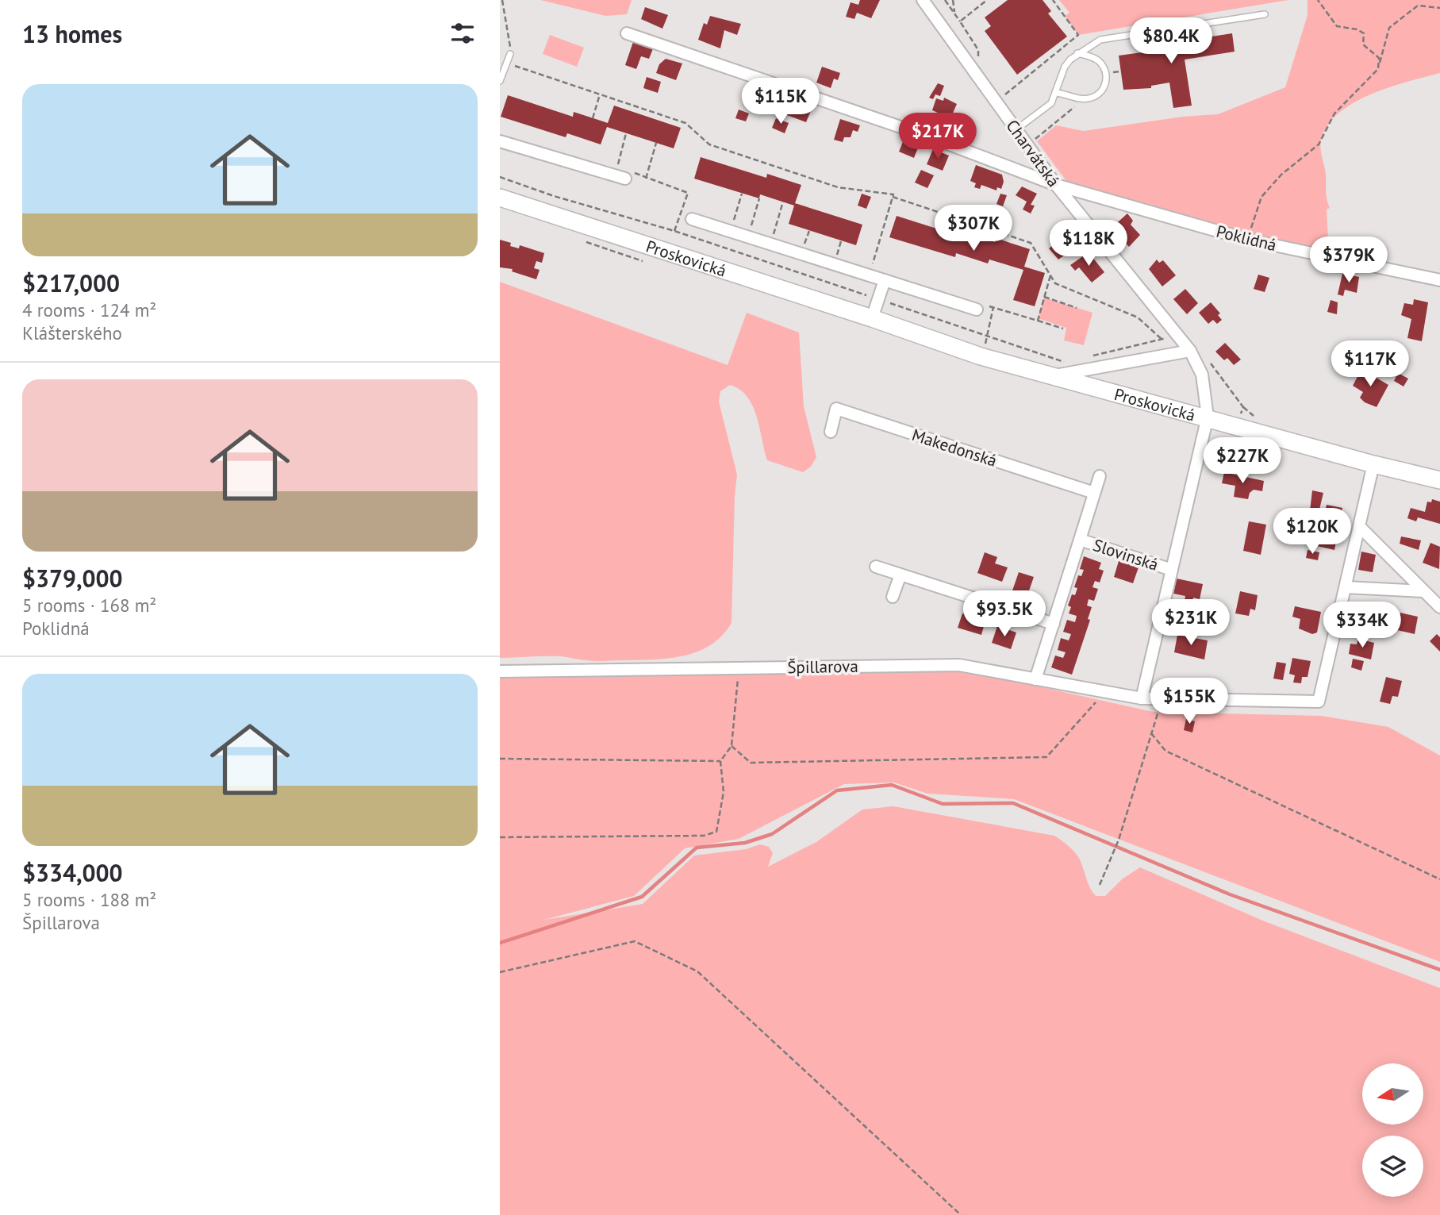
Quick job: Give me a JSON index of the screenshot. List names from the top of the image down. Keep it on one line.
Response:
{"streets":{"street":["Charvátská","Poklidná","Proskovická","Makedonská","Slovinská","Špillarova"]},"crossings":[["Charvátská","Poklidná"],["Charvátská","Proskovická"],["Proskovická","Špillarova"],["Makedonská","Slovinská"],["Slovinská","Špillarova"]],"north":"left","page":{"heading":"13 homes","price":["$80.4K","$115K","$217K","$307K","$118K","$379K","$117K","$227K","$120K","$93.5K","$231K","$334K","$155K"],"list":[{"name":"$217,000","note":"4 rooms · 124 m² · Klášterského"},{"name":"$379,000","note":"5 rooms · 168 m² · Poklidná"},{"name":"$334,000","note":"5 rooms · 188 m² · Špillarova"}]}}
